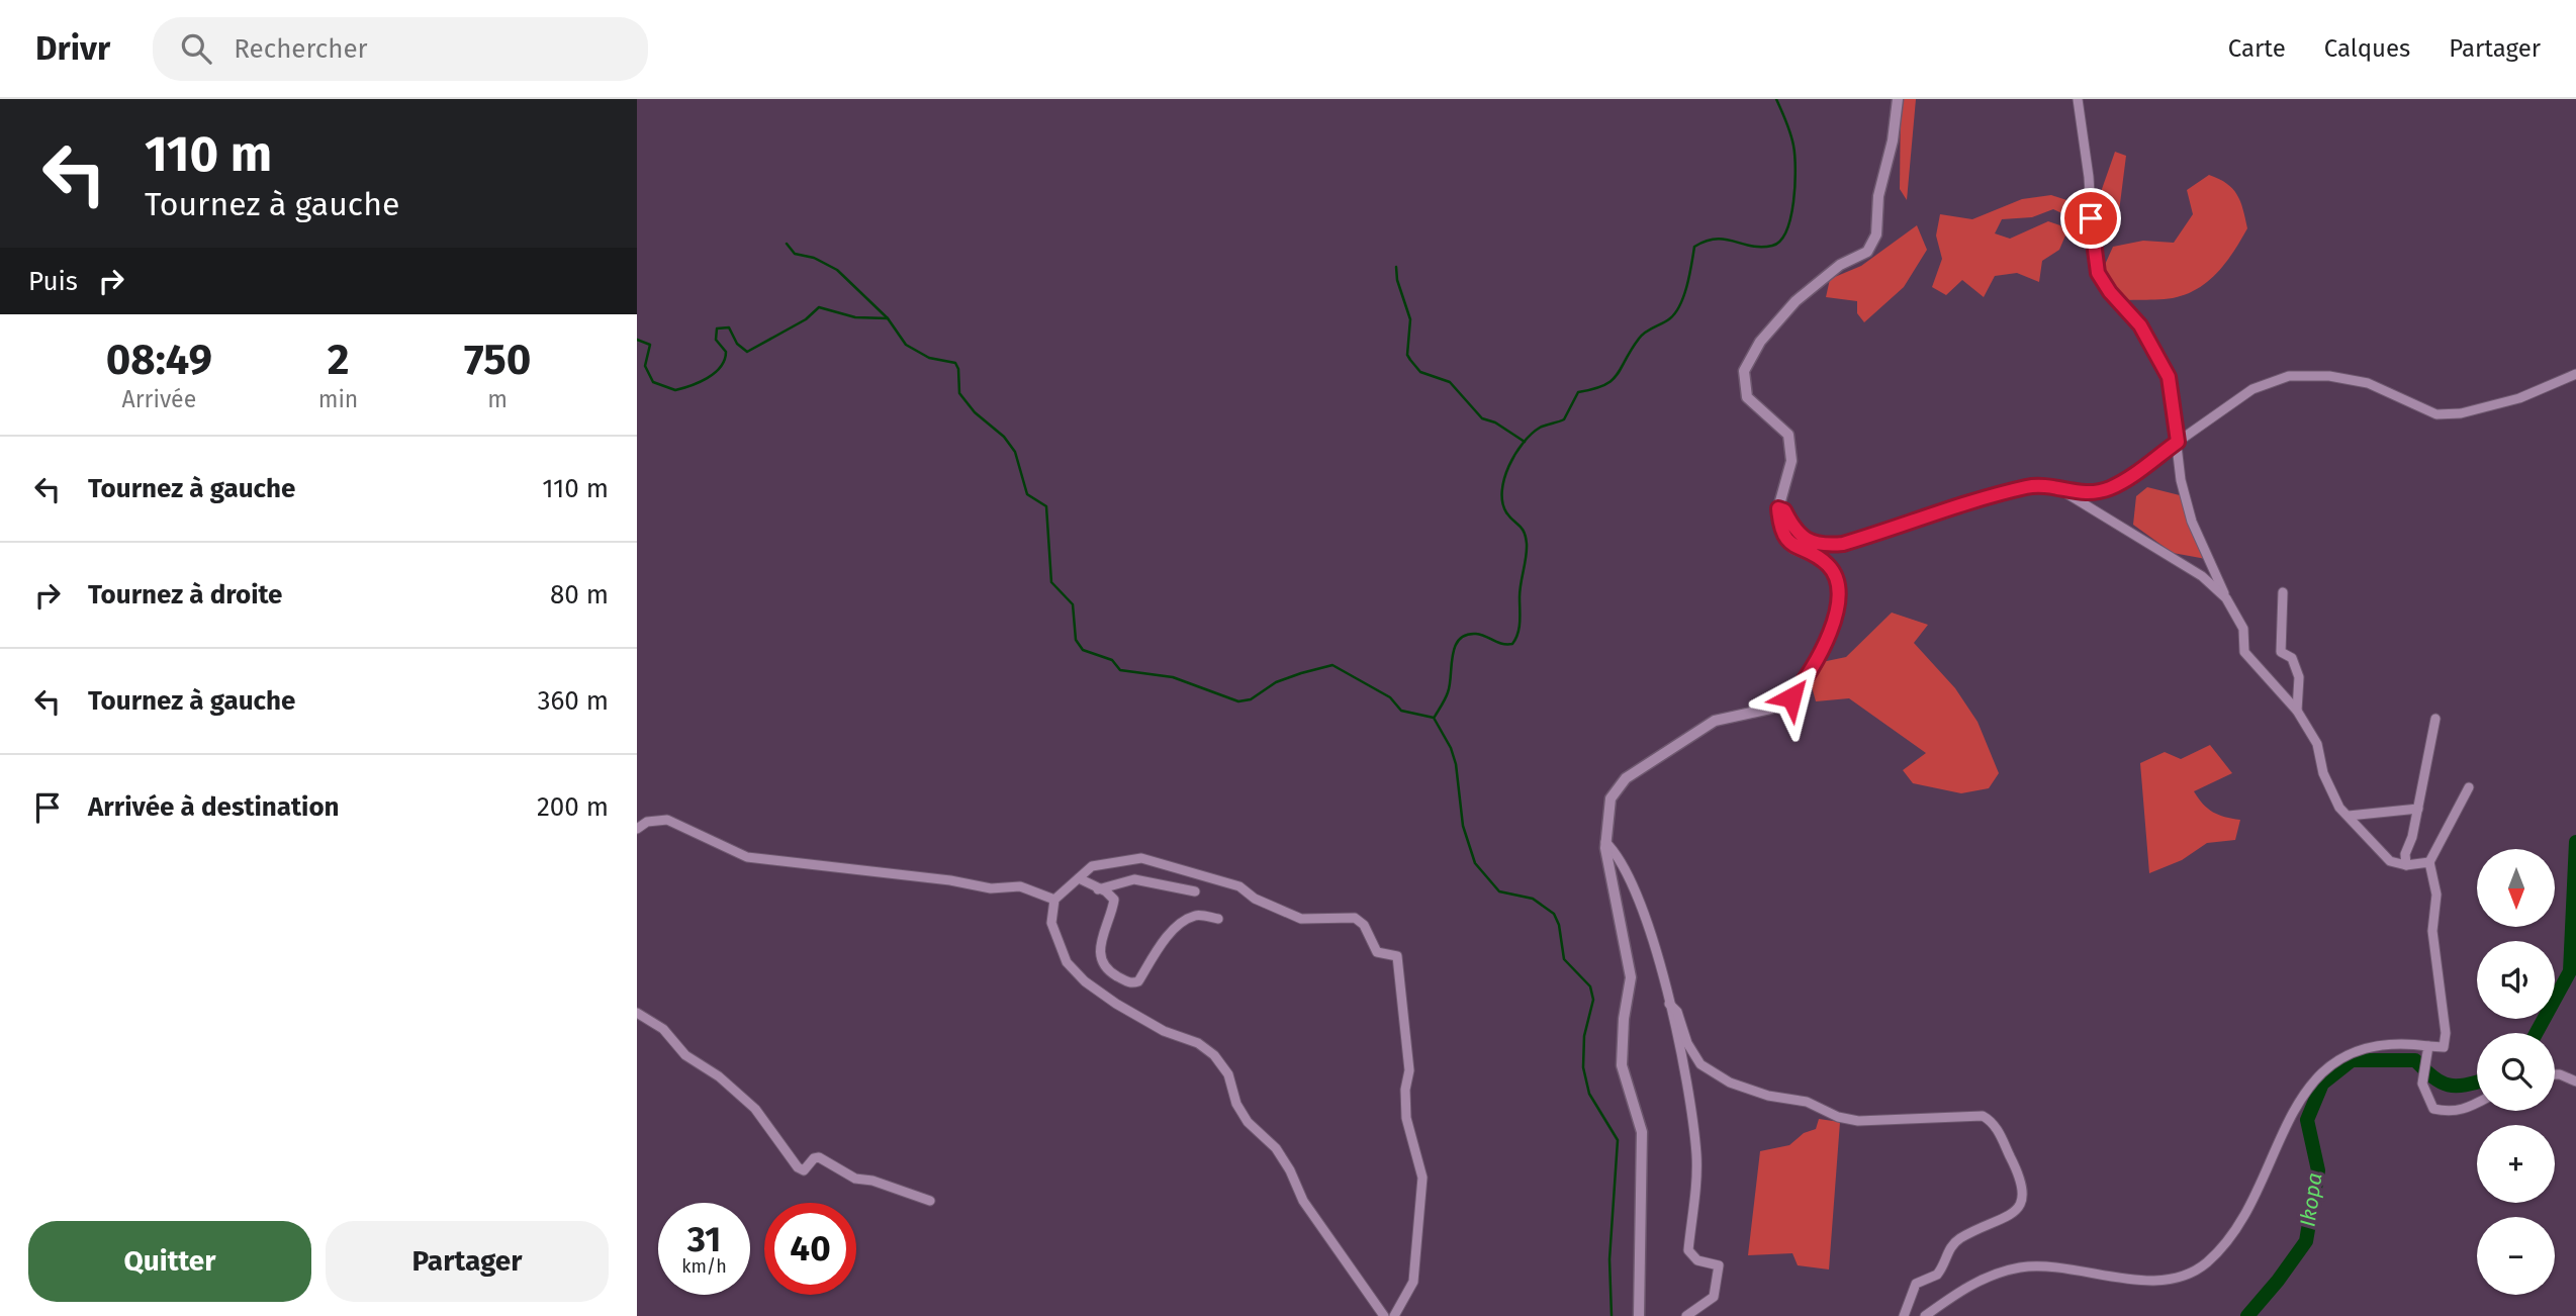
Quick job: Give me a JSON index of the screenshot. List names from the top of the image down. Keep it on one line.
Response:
{"water":["Ikopa"],"north":"bottom","page":{"header":"Drivr","search":"Rechercher","nav":["Carte","Calques","Partager"],"turn":["110 m","Tournez à gauche"],"then":"Puis","eta":["08:49","Arrivée","2","min","750","m"],"list":[{"name":"Tournez à gauche","value":"110 m"},{"name":"Tournez à droite","value":"80 m"},{"name":"Tournez à gauche","value":"360 m"},{"name":"Arrivée à destination","value":"200 m"}],"map_buttons":["+","−"],"speed":"31 km/h","limit":"40","buttons":["Quitter","Partager"]}}
